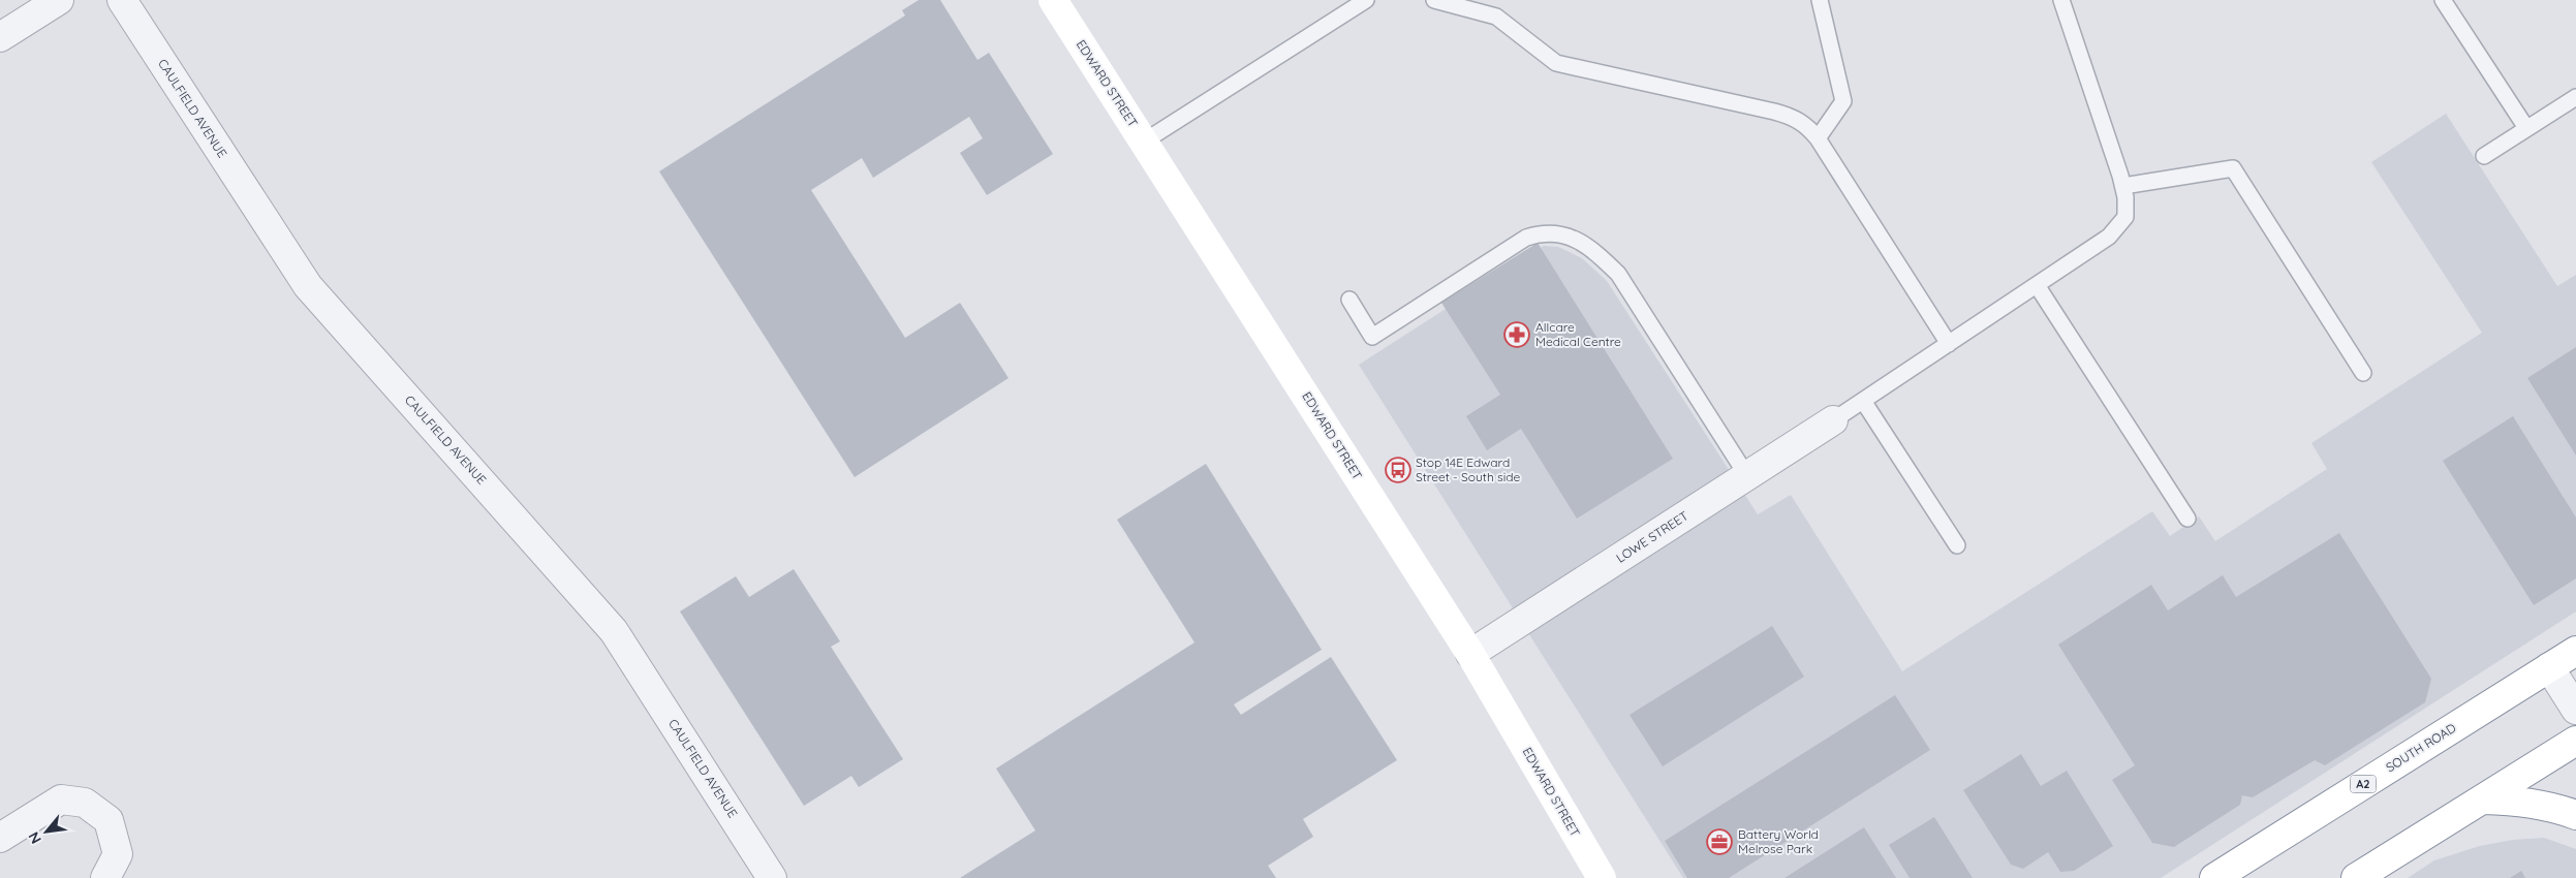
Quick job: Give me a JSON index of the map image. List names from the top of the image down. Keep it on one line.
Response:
{"streets":{"main road":["EDWARD STREET","SOUTH ROAD","A2"],"street":["CAULFIELD AVENUE","LOWE STREET"]},"crossings":[["EDWARD STREET","LOWE STREET"]],"places":{"pharmacy":["Allcare Medical Centre"],"bus stop":["Stop 14E Edward Street - South side"],"office":["Battery World Melrose Park"]},"north":"bottom left"}
